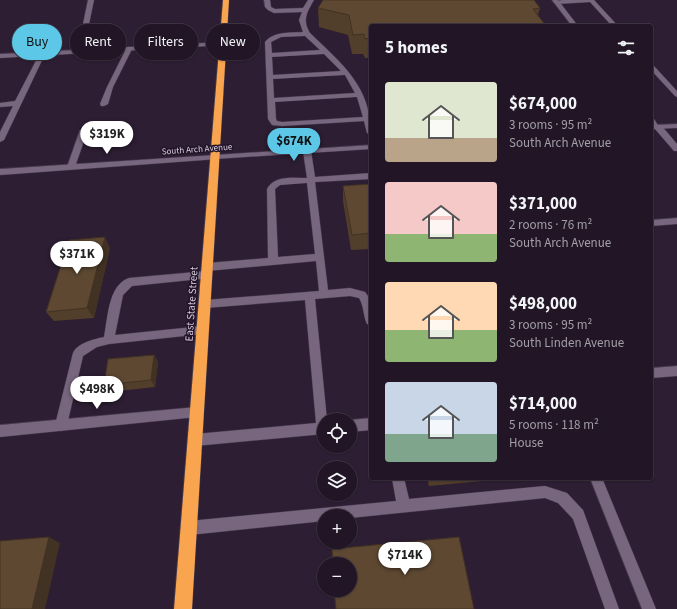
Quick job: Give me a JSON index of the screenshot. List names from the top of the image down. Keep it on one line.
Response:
{"streets":{"highway":["East State Street"],"street":["South Arch Avenue"]},"crossings":[["South Arch Avenue","East State Street"]],"page":{"chip":["Buy","Rent","Filters","New"],"heading":"5 homes","list":[{"name":"$674,000","note":"3 rooms · 95 m² · South Arch Avenue"},{"name":"$371,000","note":"2 rooms · 76 m² · South Arch Avenue"},{"name":"$498,000","note":"3 rooms · 95 m² · South Linden Avenue"},{"name":"$714,000","note":"5 rooms · 118 m² · House"}],"price":["$319K","$674K","$371K","$498K","$714K"],"map_buttons":["+","−"]}}
